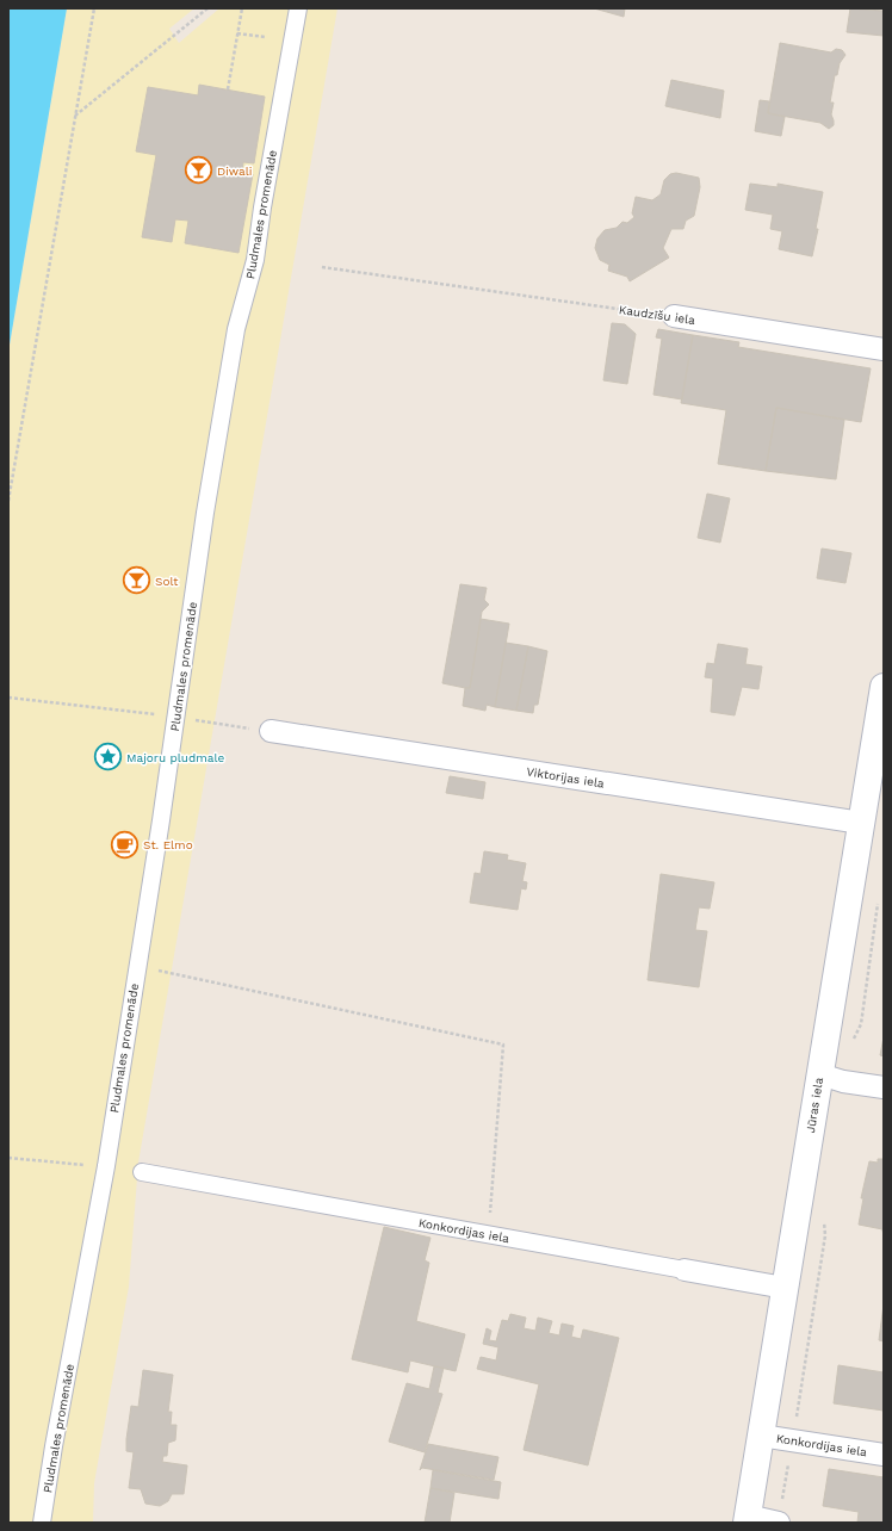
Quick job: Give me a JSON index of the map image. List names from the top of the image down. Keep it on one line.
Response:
{"streets":{"street":["Pludmales promenāde","Kaudzīšu iela","Viktorijas iela","Jūras iela","Konkordijas iela"]},"crossings":[["Viktorijas iela","Jūras iela"],["Jūras iela","Konkordijas iela"]],"places":{"bar":["Diwali","Solt"],"place":["Majoru pludmale"],"cafe":["St. Elmo"]}}
